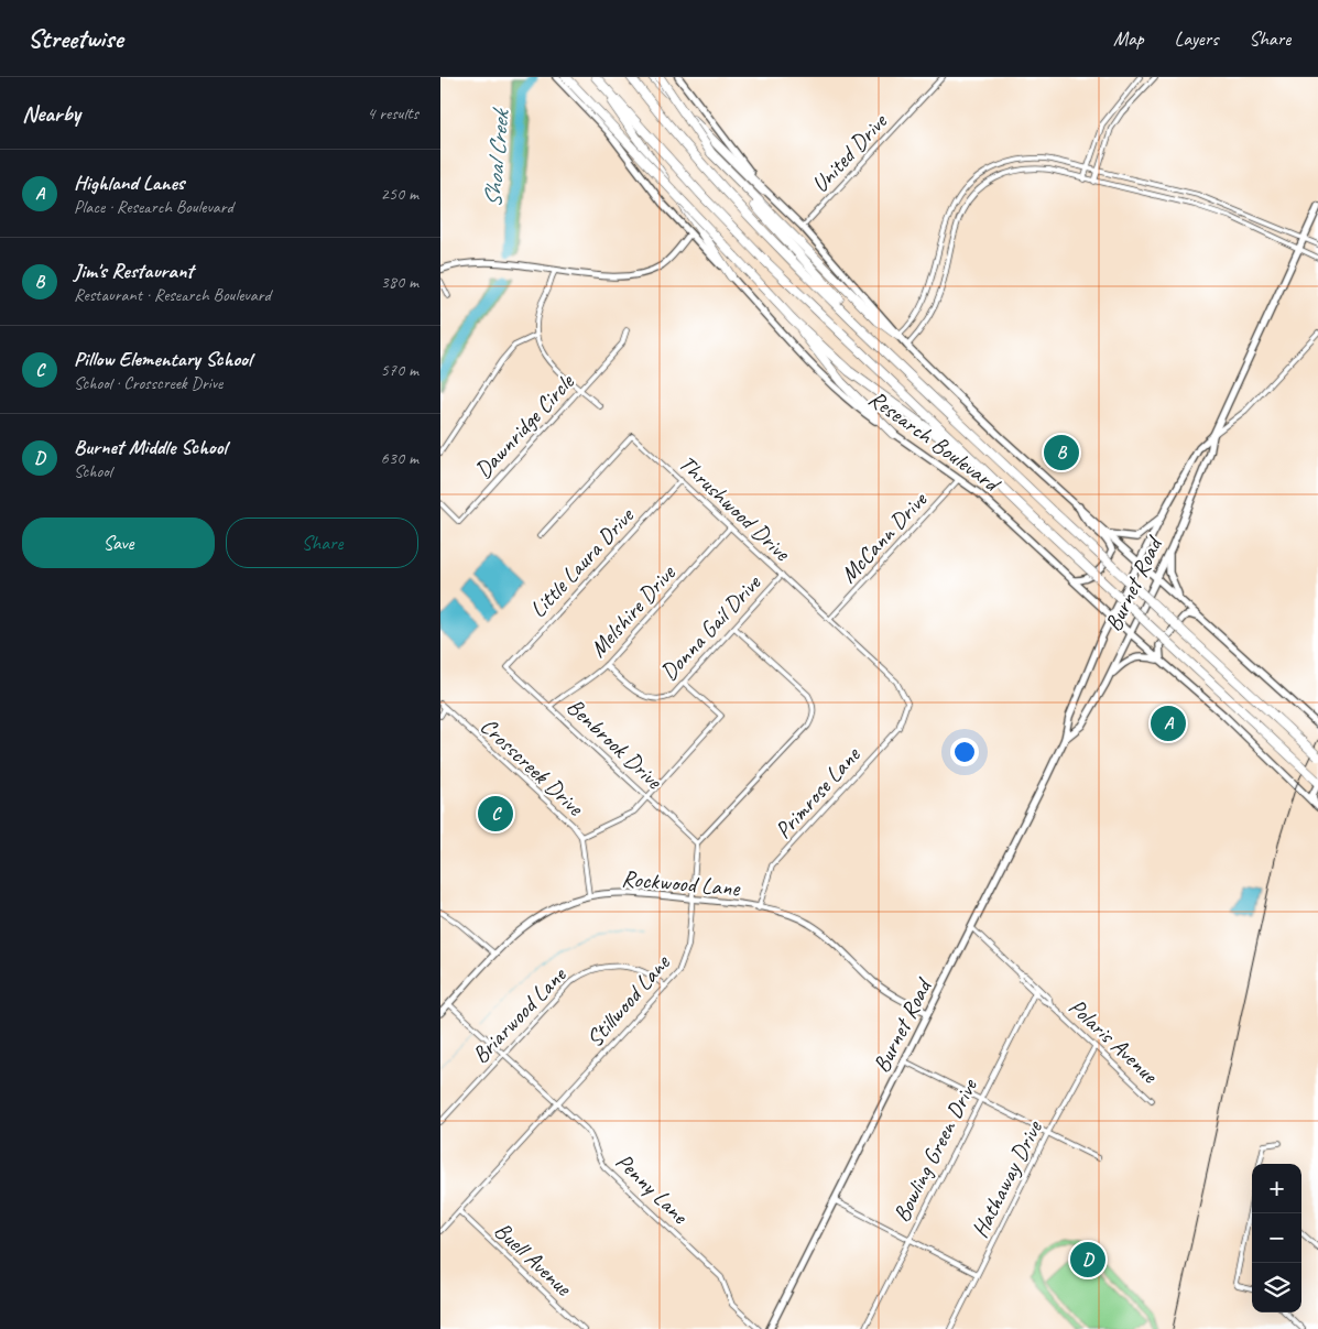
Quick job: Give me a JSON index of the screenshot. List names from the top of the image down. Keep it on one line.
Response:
{"streets":{"main road":["Research Boulevard","Burnet Road"],"street":["United Drive","Dawnridge Circle","Thrushwood Drive","McCann Drive","Little Laura Drive","Melshire Drive","Donna Gail Drive","Benbrook Drive","Crosscreek Drive","Primrose Lane","Rockwood Lane","Stillwood Lane","Briarwood Lane","Polaris Avenue","Bowling Green Drive","Hathaway Drive","Penny Lane","Buell Avenue"]},"crossings":[["United Drive","Research Boulevard"],["Research Boulevard","McCann Drive"],["Research Boulevard","Burnet Road"],["Thrushwood Drive","McCann Drive"],["Thrushwood Drive","Little Laura Drive"],["Thrushwood Drive","Melshire Drive"],["Thrushwood Drive","Donna Gail Drive"],["Thrushwood Drive","Primrose Lane"],["Little Laura Drive","Benbrook Drive"],["Burnet Road","Rockwood Lane"],["Burnet Road","Polaris Avenue"],["Melshire Drive","Donna Gail Drive"],["Melshire Drive","Benbrook Drive"],["Benbrook Drive","Stillwood Lane"],["Crosscreek Drive","Rockwood Lane"],["Primrose Lane","Rockwood Lane"],["Rockwood Lane","Stillwood Lane"],["Rockwood Lane","Penny Lane"],["Stillwood Lane","Briarwood Lane"],["Stillwood Lane","Penny Lane"],["Stillwood Lane","Buell Avenue"],["Briarwood Lane","Penny Lane"],["Polaris Avenue","Bowling Green Drive"],["Polaris Avenue","Hathaway Drive"]],"water":["Shoal Creek"],"page":{"header":"Streetwise","nav":["Map","Layers","Share"],"heading":["Nearby","4 results"],"list":[{"mark":"A","name":"Highland Lanes","note":"Place · Research Boulevard","value":"250 m"},{"mark":"B","name":"Jim's Restaurant","note":"Restaurant · Research Boulevard","value":"380 m"},{"mark":"C","name":"Pillow Elementary School","note":"School · Crosscreek Drive","value":"570 m"},{"mark":"D","name":"Burnet Middle School","note":"School","value":"630 m"}],"pins":["B","A","C","D"],"buttons":["Save","Share"],"map_buttons":["+","−"]}}
